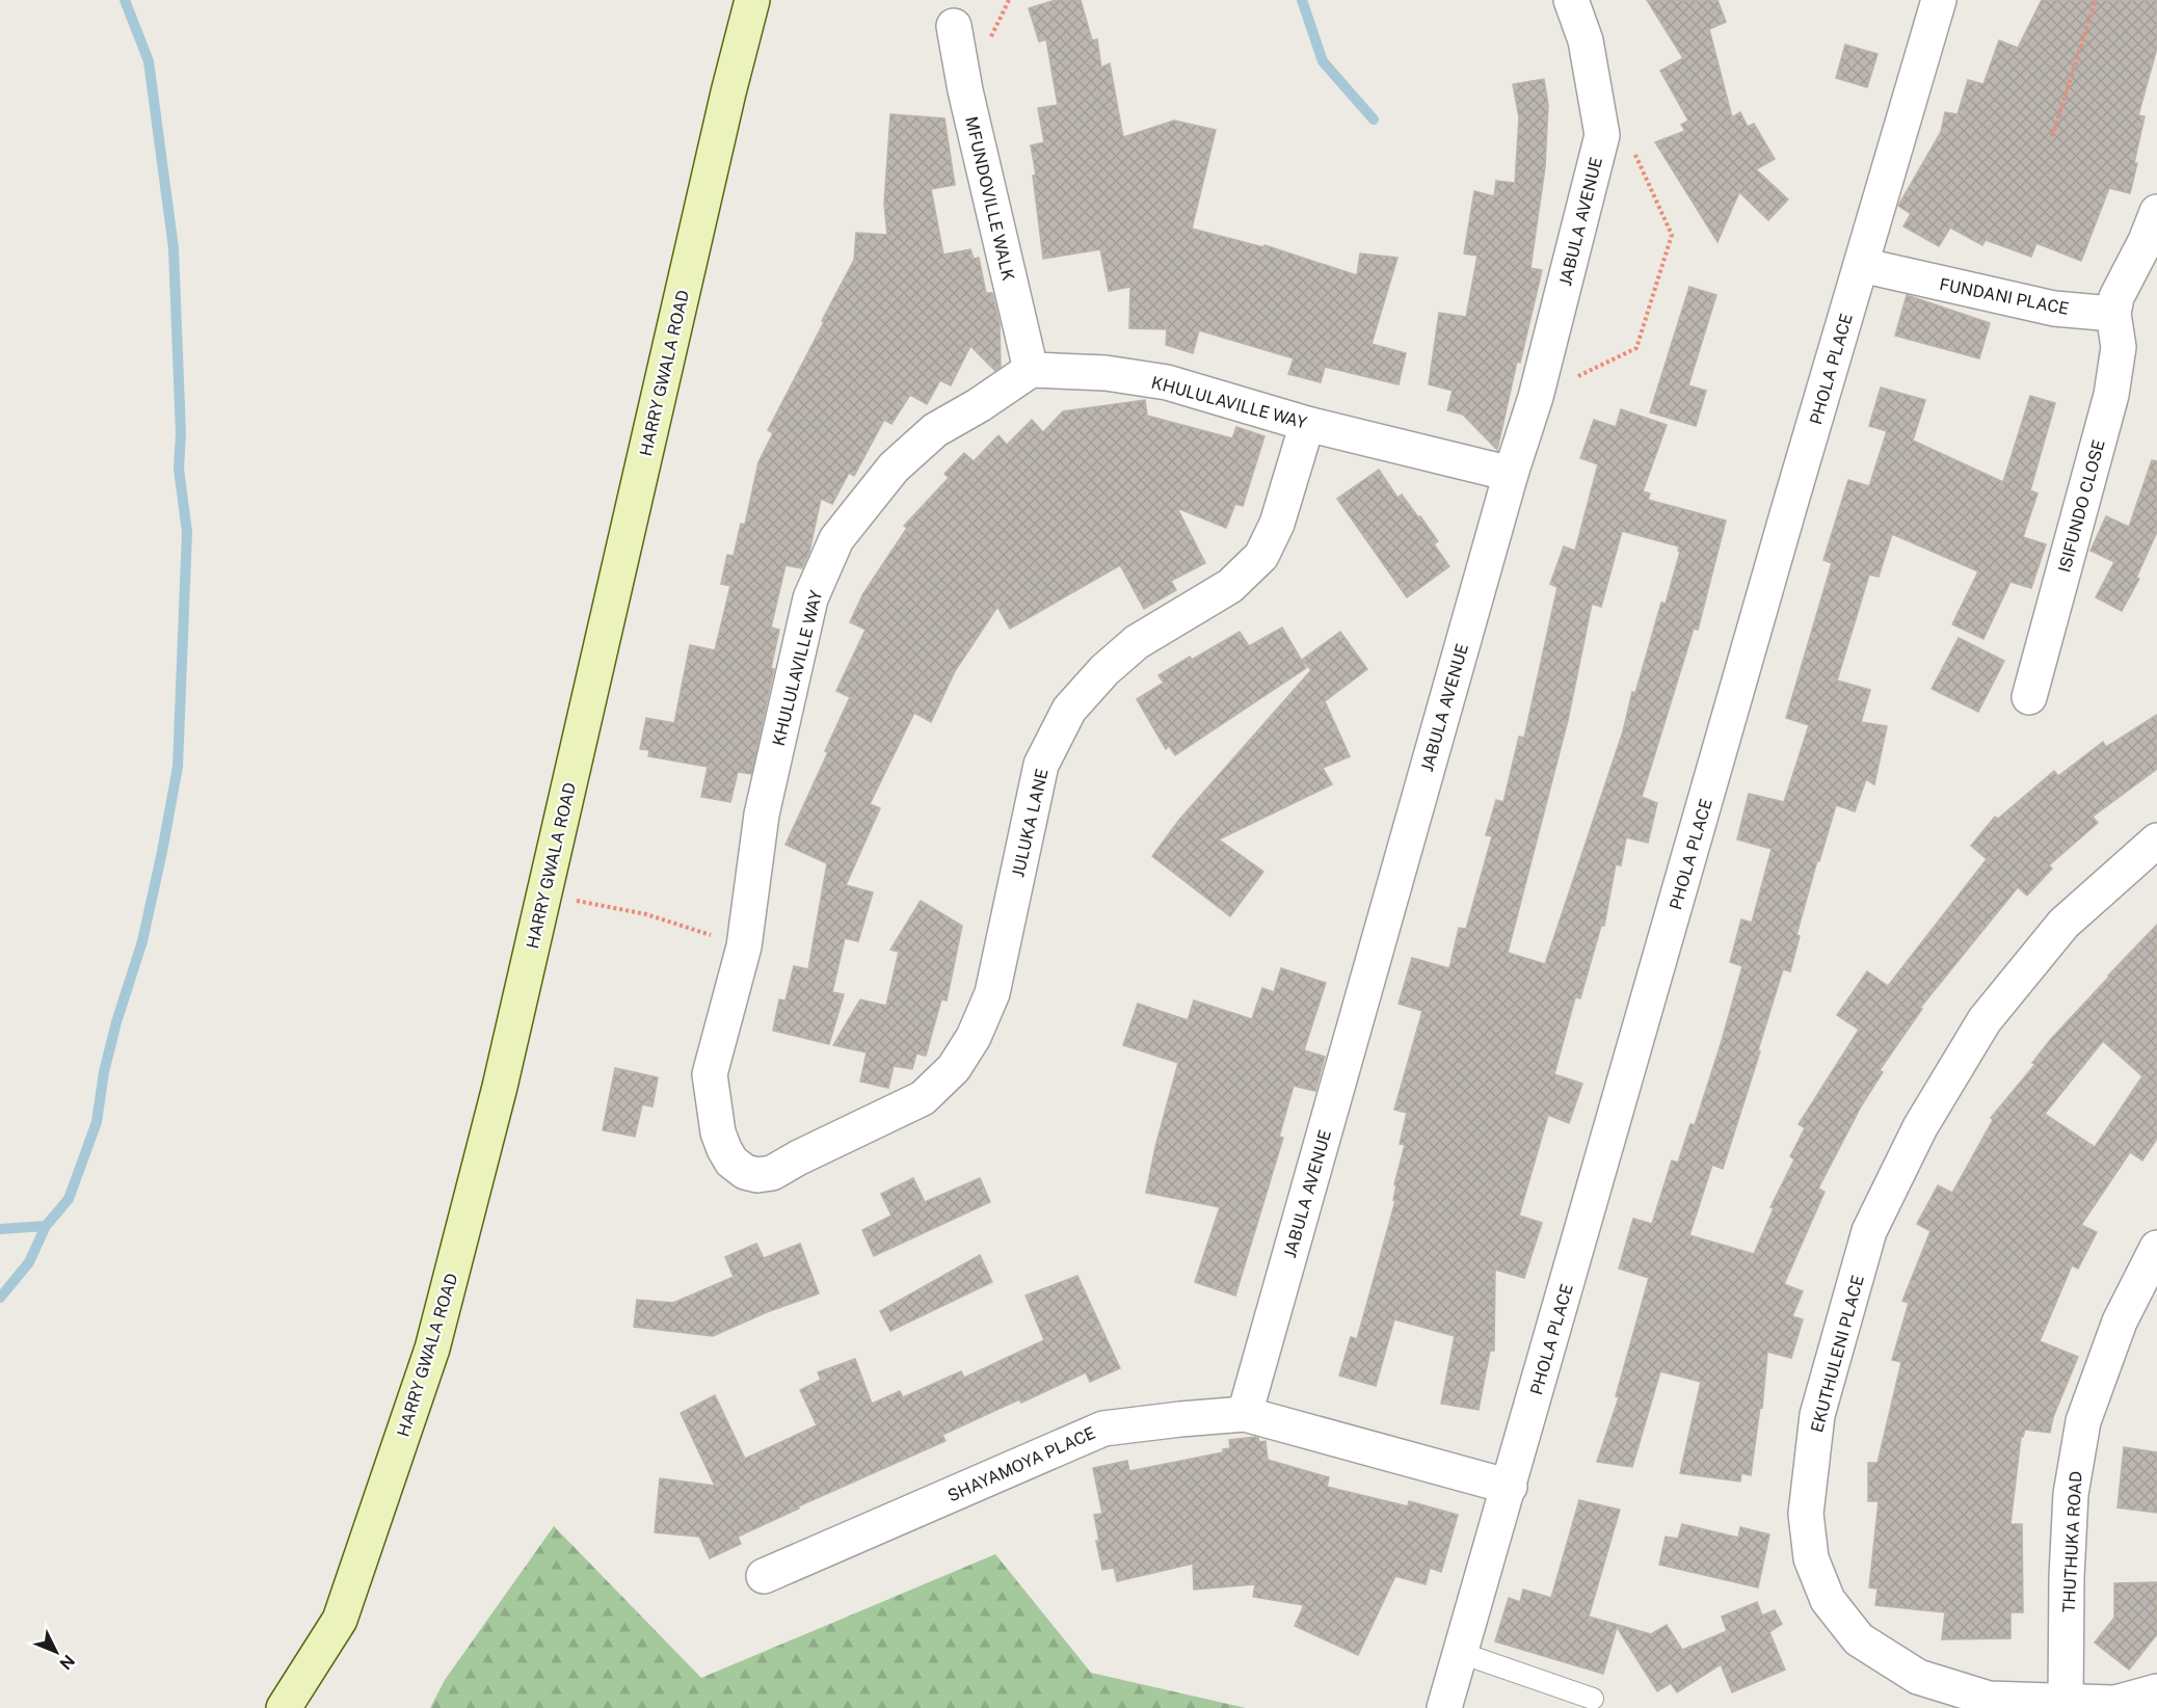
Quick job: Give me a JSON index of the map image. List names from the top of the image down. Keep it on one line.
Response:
{"streets":{"main road":["HARRY GWALA ROAD"],"street":["MFUNDOVILLE WALK","JABULA AVENUE","FUNDANI PLACE","PHOLA PLACE","KHULULAVILLE WAY","ISIFUNDO CLOSE","JULUKA LANE","EKUTHULENI PLACE","SHAYAMOYA PLACE","THUTHUKA ROAD"]},"crossings":[["MFUNDOVILLE WALK","KHULULAVILLE WAY"],["JABULA AVENUE","KHULULAVILLE WAY"],["JABULA AVENUE","SHAYAMOYA PLACE"],["FUNDANI PLACE","PHOLA PLACE"],["FUNDANI PLACE","ISIFUNDO CLOSE"],["PHOLA PLACE","SHAYAMOYA PLACE"],["KHULULAVILLE WAY","JULUKA LANE"],["EKUTHULENI PLACE","THUTHUKA ROAD"]],"north":"bottom right"}
